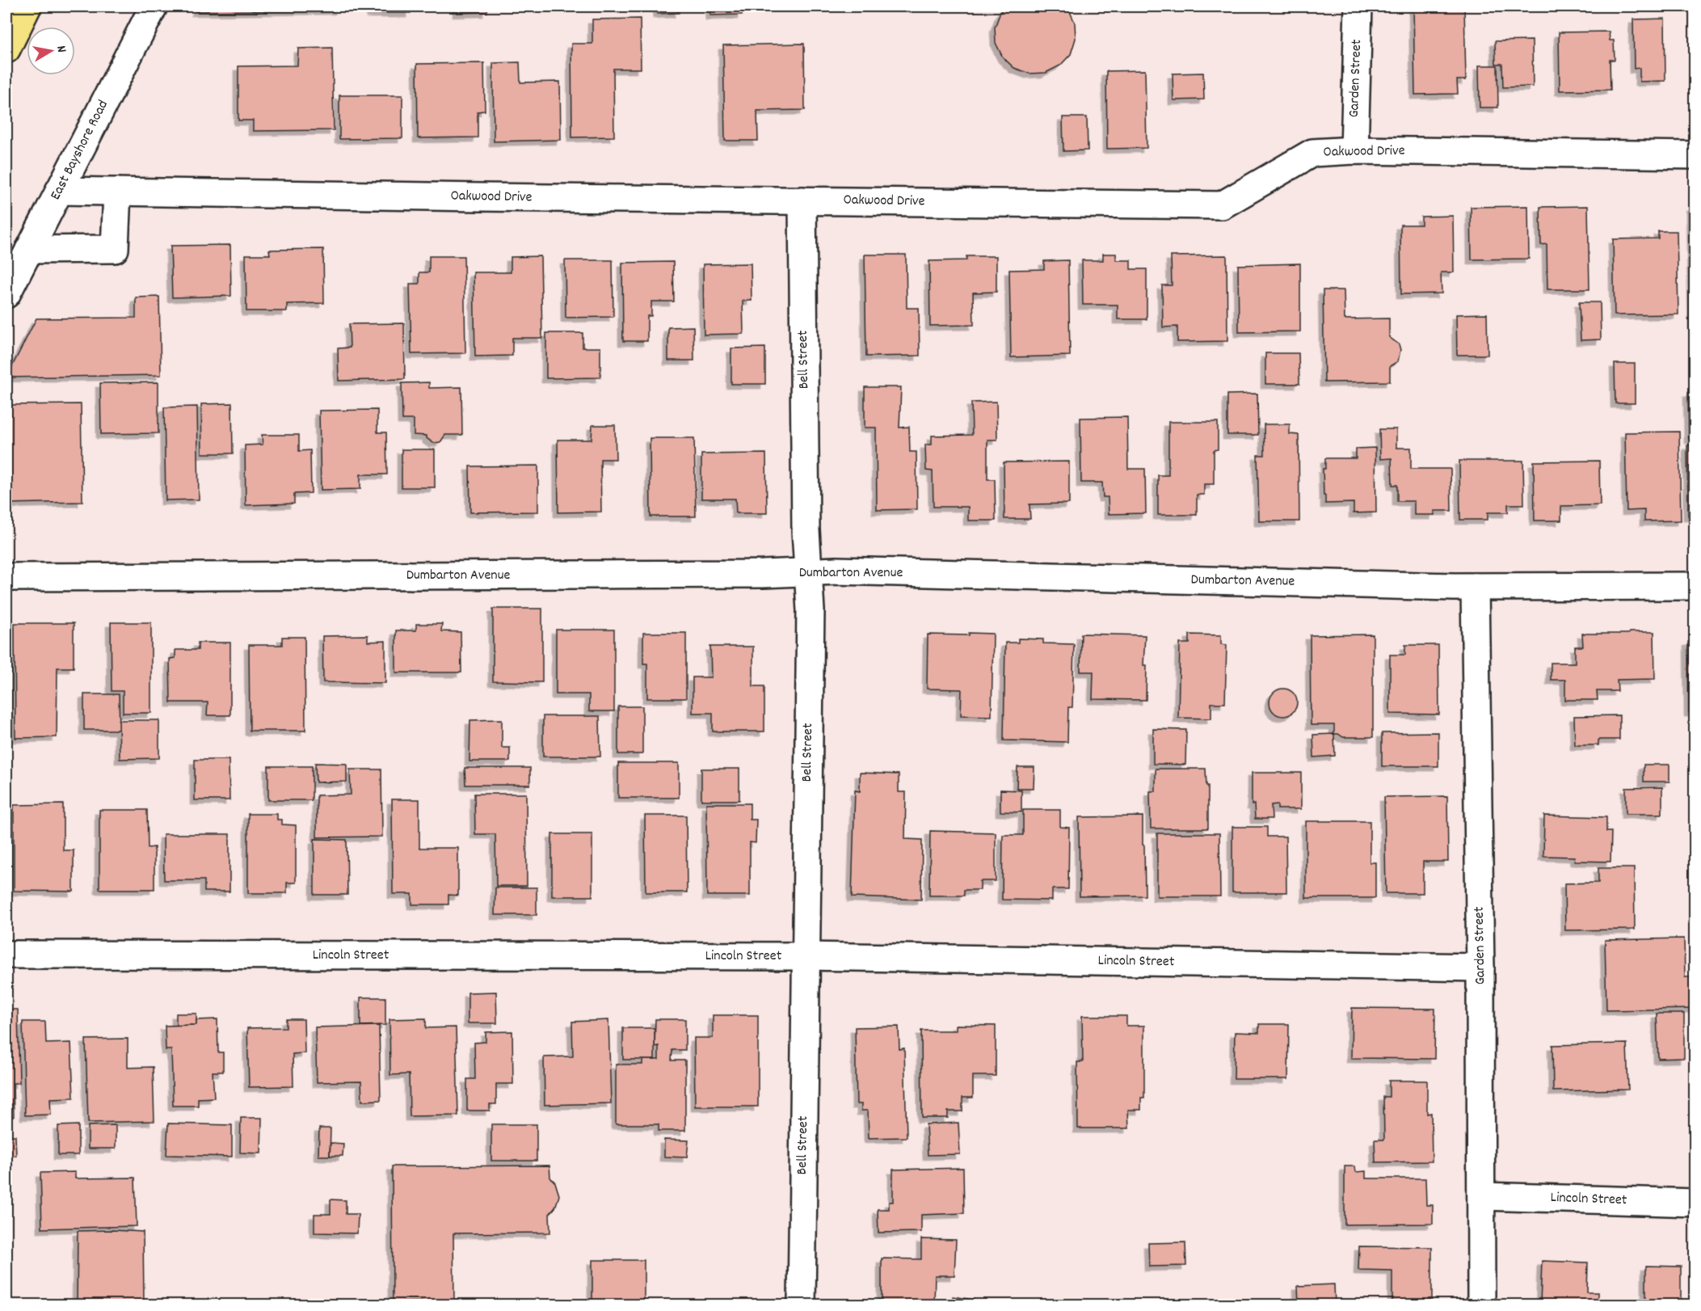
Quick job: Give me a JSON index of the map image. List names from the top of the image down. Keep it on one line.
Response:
{"streets":{"street":["Garden Street","East Bayshore Road","Oakwood Drive","Bell Street","Dumbarton Avenue","Lincoln Street"]},"crossings":[["Garden Street","Oakwood Drive"],["Garden Street","Dumbarton Avenue"],["Garden Street","Lincoln Street"],["East Bayshore Road","Oakwood Drive"],["Oakwood Drive","Bell Street"],["Bell Street","Dumbarton Avenue"],["Bell Street","Lincoln Street"]],"north":"right"}
